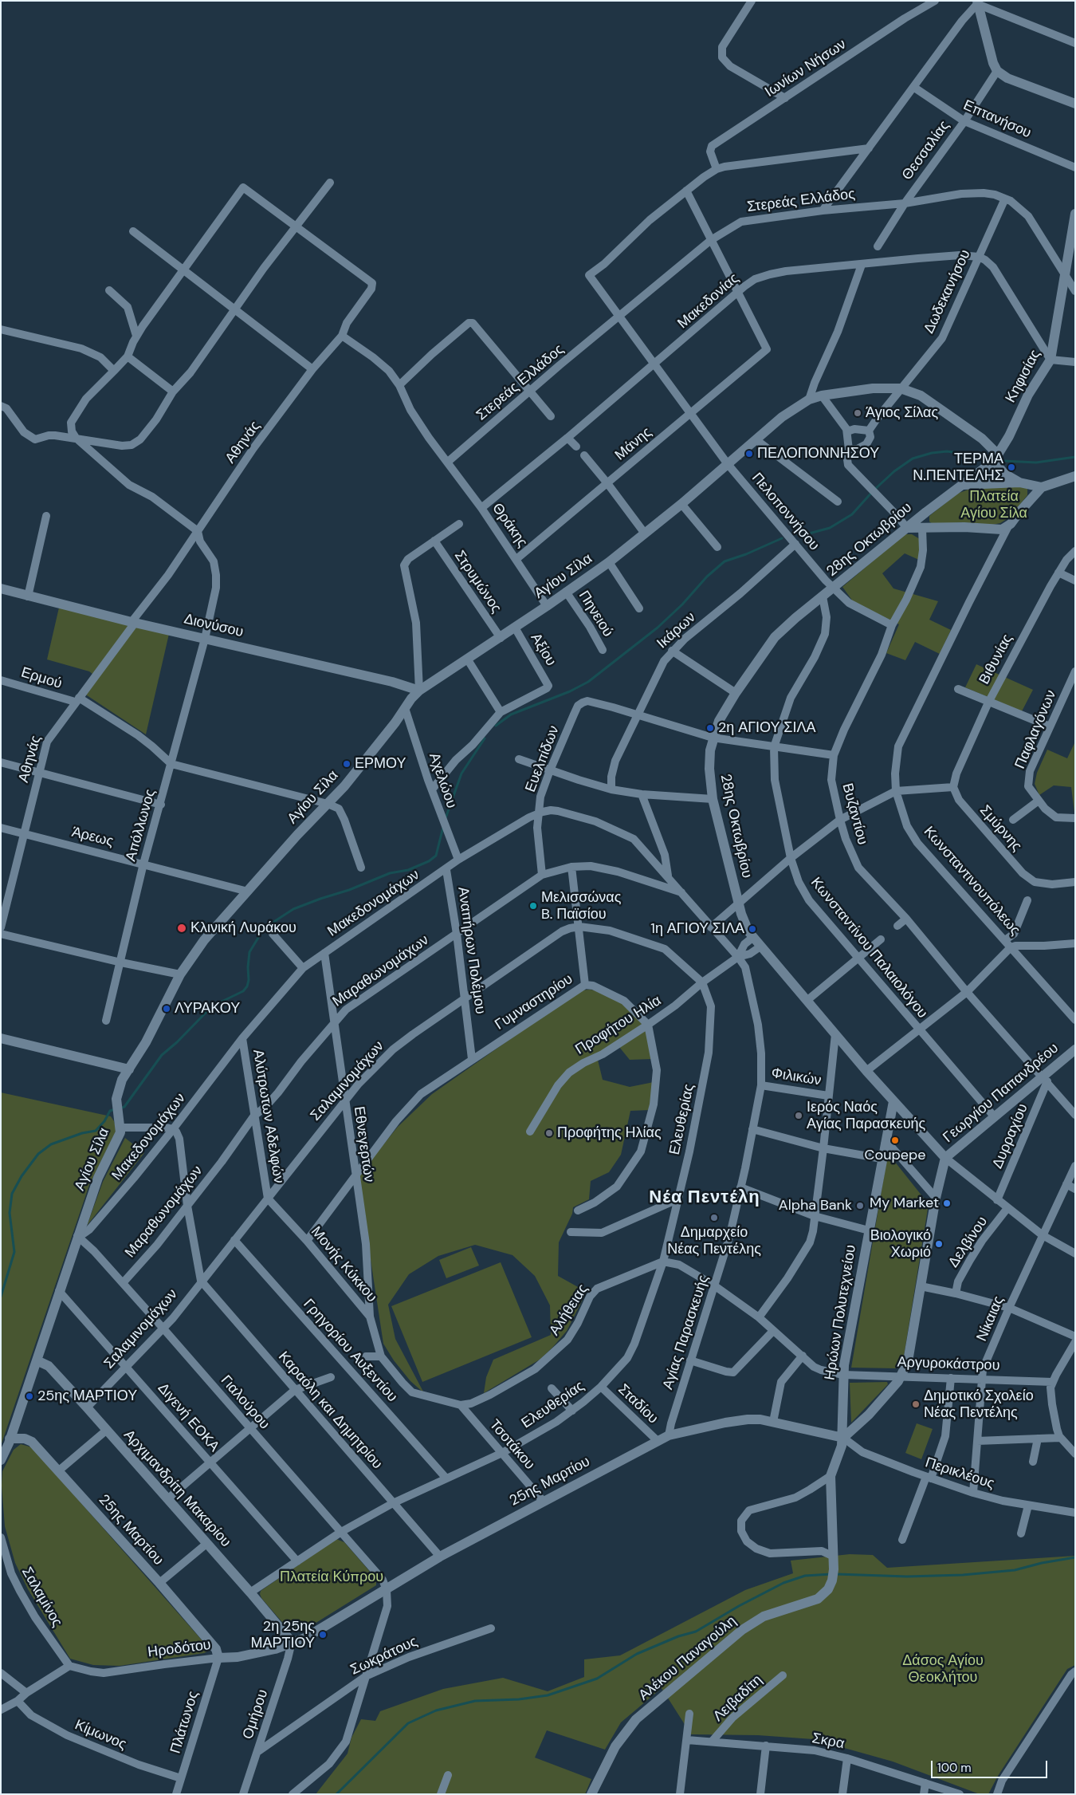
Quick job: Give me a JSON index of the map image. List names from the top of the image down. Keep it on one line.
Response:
{"streets":{"street":["Ιωνίων Νήσων","Επτανήσου","Θεσσαλίας","Στερεάς Ελλάδος","Δωδεκανήσου","Μακεδονίας","Κηφισίας","Αθηνάς","Μάνης","Πελοποννήσου","Θράκης","28ης Οκτωβρίου","Αγίου Σίλα","Στρυμώνος","Πηνειού","Διονύσου","Ικάρων","Αξίου","Βιθυνίας","Ερμού","Παφλαγόνων","Ευελπίδων","Αχελώου","Βυζαντίου","Απόλλωνος","Σμύρνης","Άρεως","Κωνσταντινουπόλεως","Μακεδονομάχων","Κωνσταντίνου Παλαιολόγου","Αναπήρων Πολέμου","Μαραθωνομάχων","Γυμναστηρίου","Προφήτου Ηλία","Φιλικών","Σαλαμινομάχων","Γεωργίου Παπανδρέου","Αλύτρωτων Αδελφών","Ελευθερίας","Δυρραχίου","Εθνεγερτών","Δελβίνου","Μονής Κύκκου","Αλήθειας","Ηρώων Πολυτεχνείου","Νίκαιας","Αγίας Παρασκευής","Γρηγορίου Αυξεντίου","Αργυροκάστρου","Γιαλούρου","Σταδίου","Καραόλη και Δημητρίου","Διγενή ΕΟΚΑ","Τσοτάκου","Περικλέους","25ης Μαρτίου","Αρχιμανδρίτη Μακαρίου","Σαλαμίνος","Ηροδότου","Σωκράτους","Αλέκου Παναγούλη","Λειβαδίτη","Ομήρου","Πλάτωνος","Κίμωνος","Σκρα"]},"crossings":[["Επτανήσου","Θεσσαλίας"],["Θεσσαλίας","Στερεάς Ελλάδος"],["Στερεάς Ελλάδος","Δωδεκανήσου"],["Στερεάς Ελλάδος","Κηφισίας"],["Στερεάς Ελλάδος","Πελοποννήσου"],["Στερεάς Ελλάδος","Θράκης"],["Δωδεκανήσου","Μακεδονίας"],["Δωδεκανήσου","Αγίου Σίλα"],["Μακεδονίας","Μάνης"],["Μακεδονίας","Πελοποννήσου"],["Μακεδονίας","Θράκης"],["Κηφισίας","28ης Οκτωβρίου"],["Κηφισίας","Αγίου Σίλα"],["Αθηνάς","Θράκης"],["Αθηνάς","Διονύσου"],["Αθηνάς","Ερμού"],["Αθηνάς","Απόλλωνος"],["Αθηνάς","Άρεως"],["Μάνης","Πελοποννήσου"],["Μάνης","Θράκης"],["Πελοποννήσου","28ης Οκτωβρίου"],["Πελοποννήσου","Αγίου Σίλα"],["Πελοποννήσου","Ικάρων"],["Πελοποννήσου","Βυζαντίου"],["Θράκης","Αγίου Σίλα"],["28ης Οκτωβρίου","Κωνσταντίνου Παλαιολόγου"],["28ης Οκτωβρίου","Προφήτου Ηλία"],["28ης Οκτωβρίου","Γεωργίου Παπανδρέου"],["28ης Οκτωβρίου","Ηρώων Πολυτεχνείου"],["Αγίου Σίλα","Στρυμώνος"],["Αγίου Σίλα","Πηνειού"],["Αγίου Σίλα","Διονύσου"],["Αγίου Σίλα","Αξίου"],["Αγίου Σίλα","Αχελώου"],["Αγίου Σίλα","Άρεως"],["Αγίου Σίλα","Μακεδονομάχων"],["Αγίου Σίλα","Γιαλούρου"],["Αγίου Σίλα","Διγενή ΕΟΚΑ"],["Αγίου Σίλα","25ης Μαρτίου"],["Αγίου Σίλα","Αρχιμανδρίτη Μακαρίου"],["Διονύσου","Απόλλωνος"],["Ικάρων","Ευελπίδων"],["Βιθυνίας","Σμύρνης"],["Ερμού","Απόλλωνος"],["Ευελπίδων","Μακεδονομάχων"],["Ευελπίδων","Μαραθωνομάχων"],["Αχελώου","Μακεδονομάχων"],["Βυζαντίου","Γεωργίου Παπανδρέου"],["Βυζαντίου","Δυρραχίου"],["Απόλλωνος","Άρεως"],["Μακεδονομάχων","Αναπήρων Πολέμου"],["Μακεδονομάχων","Μαραθωνομάχων"],["Μακεδονομάχων","Προφήτου Ηλία"],["Μακεδονομάχων","Αλύτρωτων Αδελφών"],["Μακεδονομάχων","Εθνεγερτών"],["Μακεδονομάχων","Αγίας Παρασκευής"],["Μακεδονομάχων","Γιαλούρου"],["Κωνσταντίνου Παλαιολόγου","Γεωργίου Παπανδρέου"],["Αναπήρων Πολέμου","Μαραθωνομάχων"],["Αναπήρων Πολέμου","Γυμναστηρίου"],["Αναπήρων Πολέμου","Σαλαμινομάχων"],["Μαραθωνομάχων","Αλύτρωτων Αδελφών"],["Μαραθωνομάχων","Εθνεγερτών"],["Μαραθωνομάχων","Γιαλούρου"],["Γυμναστηρίου","Προφήτου Ηλία"],["Γυμναστηρίου","Εθνεγερτών"],["Γυμναστηρίου","Μονής Κύκκου"],["Προφήτου Ηλία","Σαλαμινομάχων"],["Προφήτου Ηλία","Ελευθερίας"],["Προφήτου Ηλία","Αγίας Παρασκευής"],["Φιλικών","Αγίας Παρασκευής"],["Σαλαμινομάχων","Αλύτρωτων Αδελφών"],["Σαλαμινομάχων","Ελευθερίας"],["Σαλαμινομάχων","Εθνεγερτών"],["Σαλαμινομάχων","Μονής Κύκκου"],["Σαλαμινομάχων","Γρηγορίου Αυξεντίου"],["Σαλαμινομάχων","Γιαλούρου"],["Σαλαμινομάχων","Καραόλη και Δημητρίου"],["Σαλαμινομάχων","Διγενή ΕΟΚΑ"],["Σαλαμινομάχων","Αρχιμανδρίτη Μακαρίου"],["Γεωργίου Παπανδρέου","Δυρραχίου"],["Αλύτρωτων Αδελφών","Μονής Κύκκου"],["Ελευθερίας","Αλήθειας"],["Ελευθερίας","Γρηγορίου Αυξεντίου"],["Ελευθερίας","Αργυροκάστρου"],["Ελευθερίας","Γιαλούρου"],["Ελευθερίας","Σταδίου"],["Ελευθερίας","Καραόλη και Δημητρίου"],["Ελευθερίας","Διγενή ΕΟΚΑ"],["Ελευθερίας","Τσοτάκου"],["Ελευθερίας","Αρχιμανδρίτη Μακαρίου"],["Εθνεγερτών","Μονής Κύκκου"],["Μονής Κύκκου","Αλήθειας"],["Μονής Κύκκου","Τσοτάκου"],["Αλήθειας","Αργυροκάστρου"],["Αλήθειας","Τσοτάκου"],["Ηρώων Πολυτεχνείου","Αργυροκάστρου"],["Ηρώων Πολυτεχνείου","Περικλέους"],["Ηρώων Πολυτεχνείου","25ης Μαρτίου"],["Νίκαιας","Αργυροκάστρου"],["Νίκαιας","Περικλέους"],["Αγίας Παρασκευής","Αργυροκάστρου"],["Αγίας Παρασκευής","25ης Μαρτίου"],["Γιαλούρου","25ης Μαρτίου"],["Σταδίου","25ης Μαρτίου"],["Καραόλη και Δημητρίου","25ης Μαρτίου"],["Τσοτάκου","25ης Μαρτίου"],["Περικλέους","25ης Μαρτίου"],["25ης Μαρτίου","Αρχιμανδρίτη Μακαρίου"],["25ης Μαρτίου","Ηροδότου"],["25ης Μαρτίου","Ομήρου"],["25ης Μαρτίου","Πλάτωνος"],["Αρχιμανδρίτη Μακαρίου","Ηροδότου"],["Αρχιμανδρίτη Μακαρίου","Ομήρου"],["Σαλαμίνος","Ηροδότου"],["Ηροδότου","Ομήρου"],["Ηροδότου","Πλάτωνος"],["Σωκράτους","Ομήρου"],["Λειβαδίτη","Σκρα"],["Πλάτωνος","Κίμωνος"]],"districts":["Νέα Πεντέλη"],"parks":["Πλατεία Αγίου Σίλα","Πλατεία Κύπρου","Δάσος Αγίου Θεοκλήτου"],"places":["Άγιος Σίλας","ΠΕΛΟΠΟΝΝΗΣΟΥ","ΤΕΡΜΑ Ν.ΠΕΝΤΕΛΗΣ","2η ΑΓΙΟΥ ΣΙΛΑ","ΕΡΜΟΥ","Μελισσώνας B. Παϊσίου","Κλινική Λυράκου","1η ΑΓΙΟΥ ΣΙΛΑ","ΛΥΡΑΚΟΥ","Ιερός Ναός Αγίας Παρασκευής","Προφήτης Ηλίας","Coupepe","My Market","Alpha Bank","Δημαρχείο Νέας Πεντέλης","Βιολογικό Χωριό","25ης ΜΑΡΤΙΟΥ","Δημοτικό Σχολείο Νέας Πεντέλης","2η 25ης ΜΑΡΤΙΟΥ"],"scale_bar":"100 m"}
